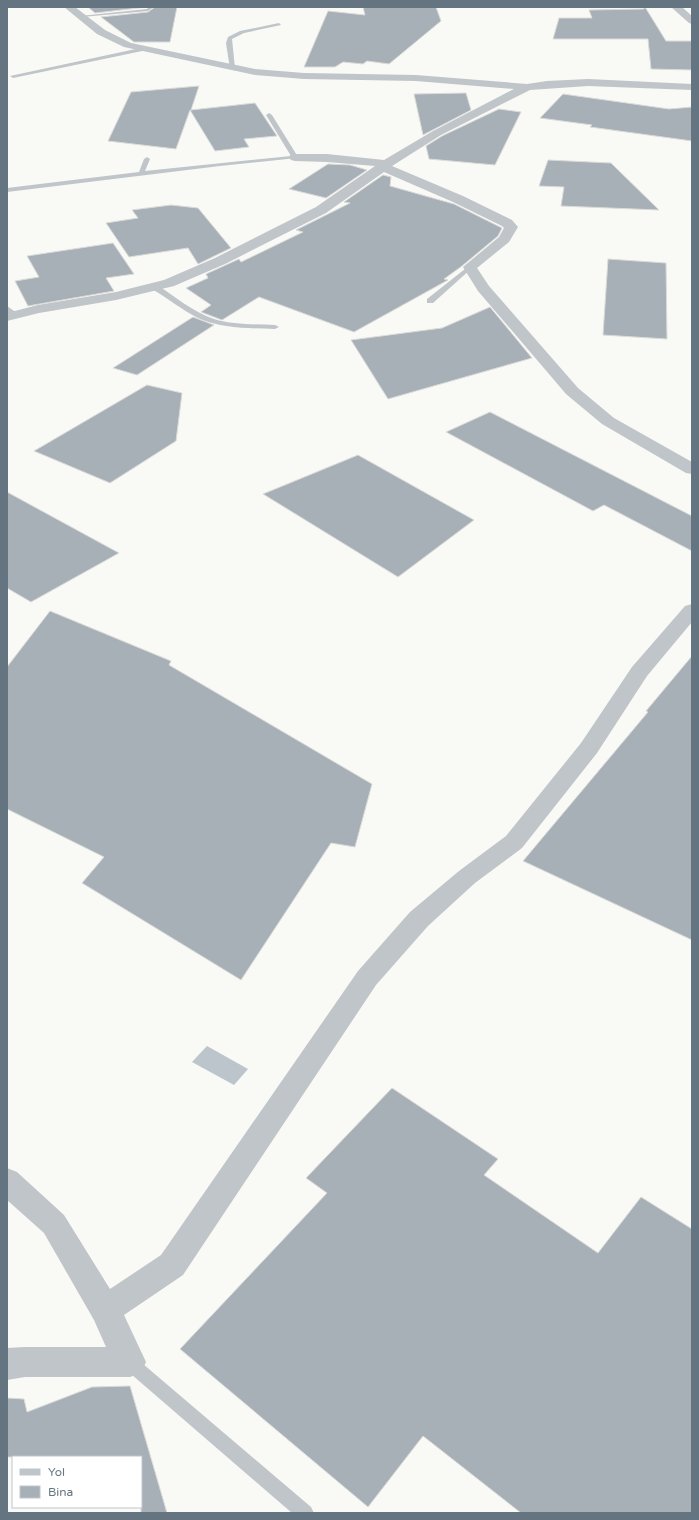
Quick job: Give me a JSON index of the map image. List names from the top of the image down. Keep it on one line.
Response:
{"legend":["Yol","Bina"]}
